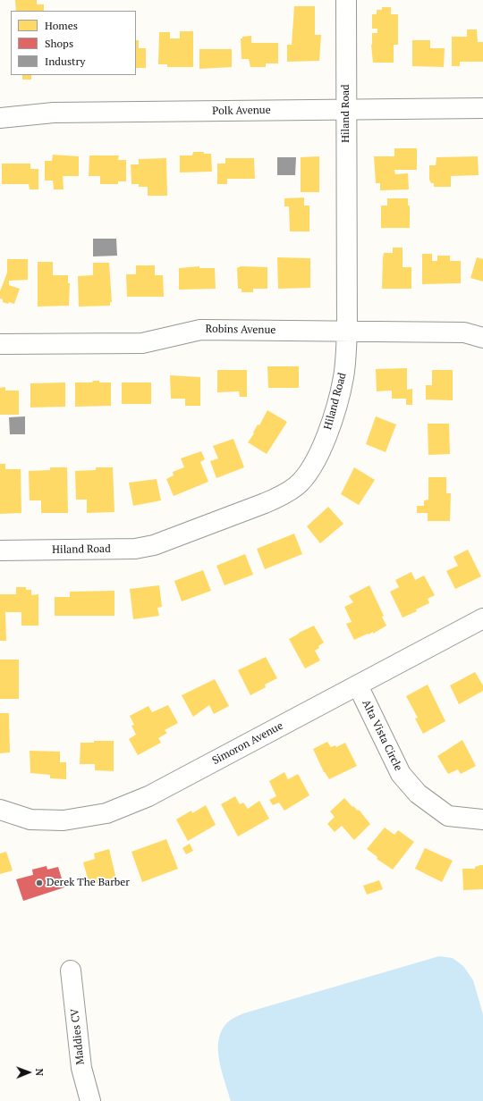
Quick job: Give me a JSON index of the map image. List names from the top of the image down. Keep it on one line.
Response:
{"streets":{"street":["Polk Avenue","Hiland Road","Robins Avenue","Alta Vista Circle","Simoron Avenue","Maddies CV"]},"crossings":[["Polk Avenue","Hiland Road"],["Hiland Road","Robins Avenue"],["Alta Vista Circle","Simoron Avenue"]],"places":["Derek The Barber"],"legend":["Homes","Shops","Industry"],"north":"right"}
